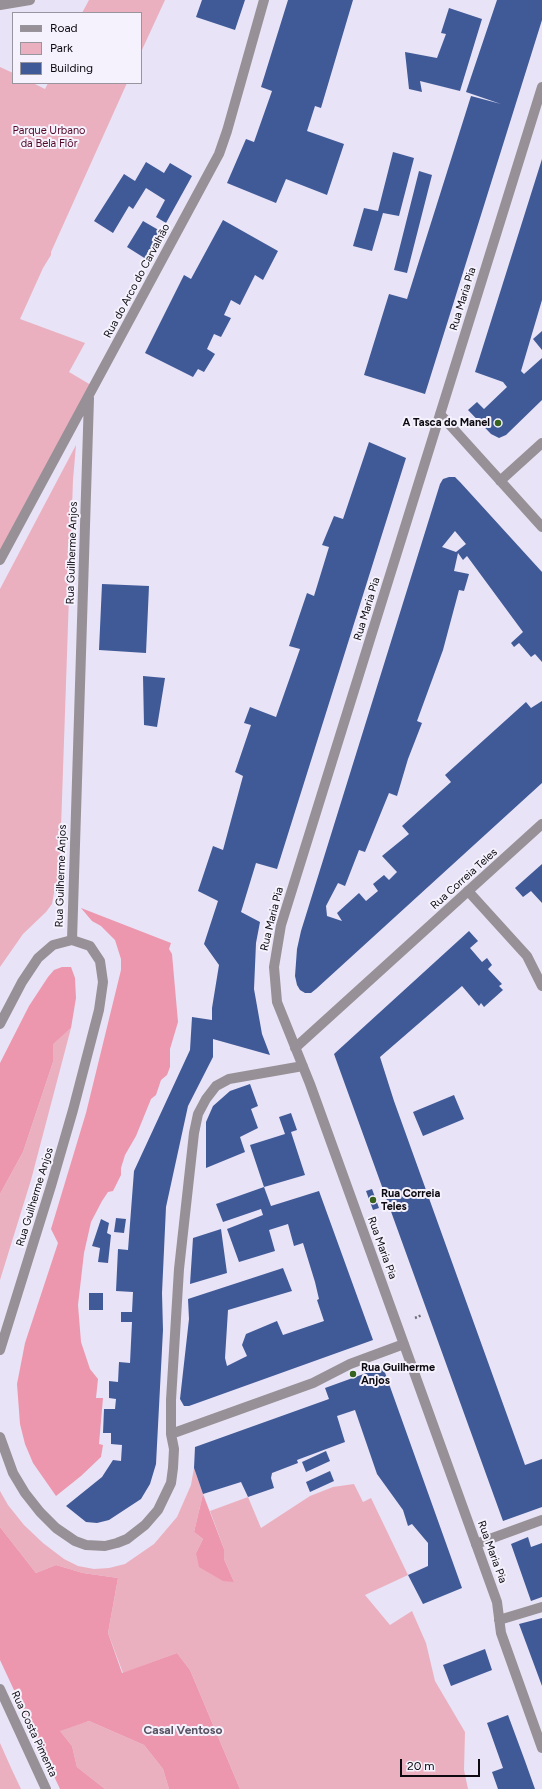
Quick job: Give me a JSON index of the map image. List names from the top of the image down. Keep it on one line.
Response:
{"streets":{"street":["Rua do Arco do Carvalhão","Rua Maria Pia","Rua Guilherme Anjos","Rua Correia Teles","Rua Costa Pimenta"]},"crossings":[["Rua do Arco do Carvalhão","Rua Guilherme Anjos"],["Rua Maria Pia","Rua Correia Teles"]],"districts":["Casal Ventoso"],"parks":["Parque Urbano da Bela Flôr"],"places":["A Tasca do Manel","Rua Correia Teles","Rua Guilherme Anjos"],"legend":["Road","Park","Building"],"scale_bar":"20 m"}
